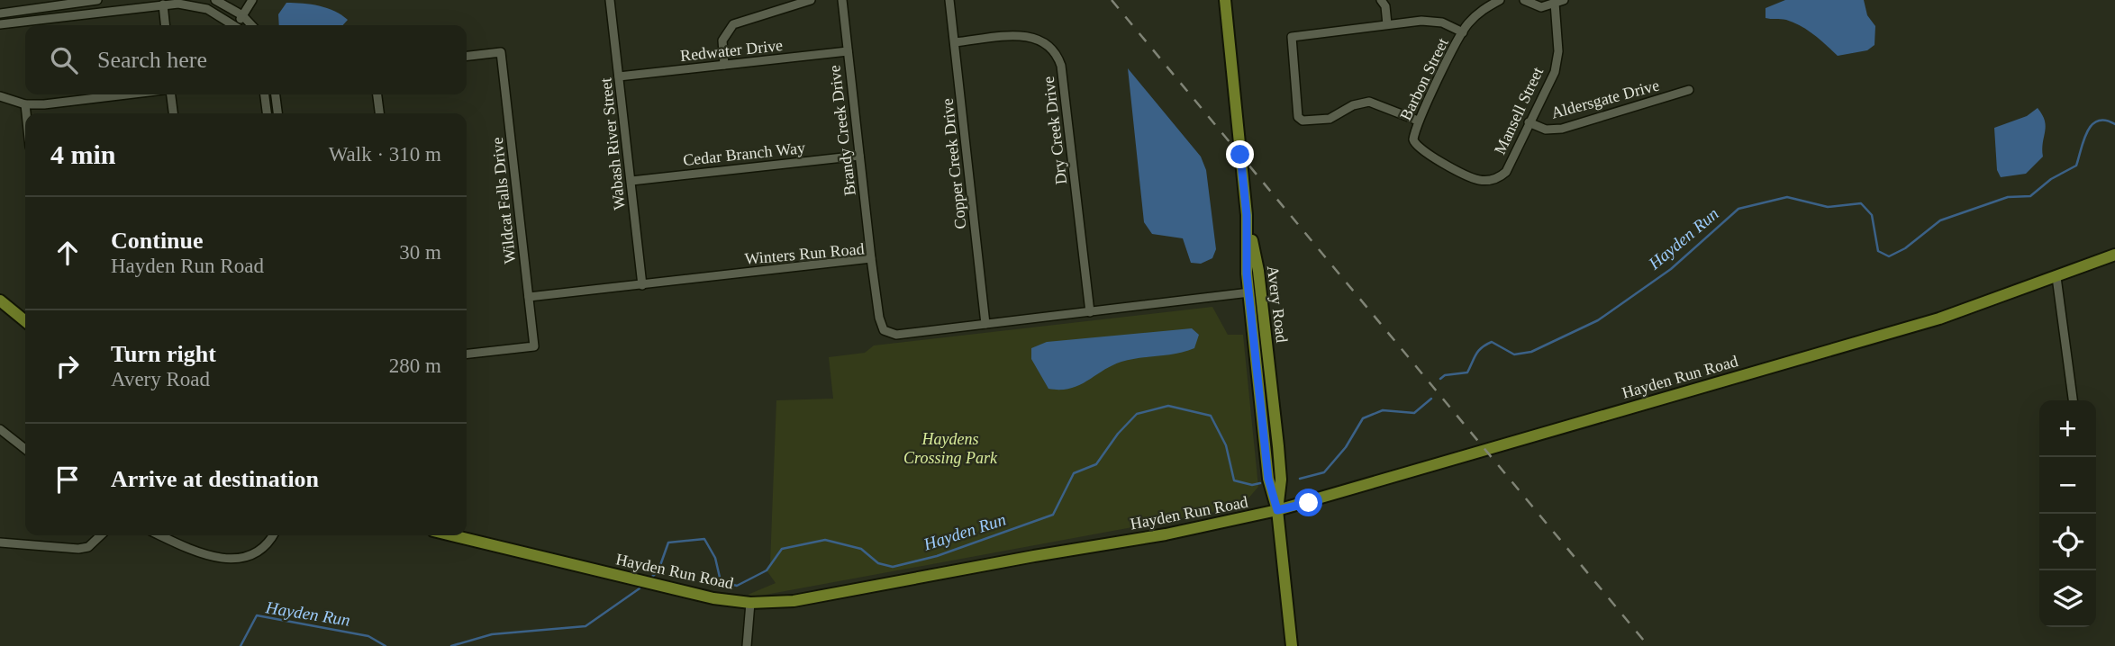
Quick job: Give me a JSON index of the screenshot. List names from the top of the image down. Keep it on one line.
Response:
{"streets":{"main road":["Avery Road","Hayden Run Road"],"street":["Redwater Drive","Barbon Street","Aldersgate Drive","Mansell Street","Brandy Creek Drive","Dry Creek Drive","Wabash River Street","Cedar Branch Way","Copper Creek Drive","Wildcat Falls Drive","Winters Run Road"]},"crossings":[["Redwater Drive","Brandy Creek Drive"],["Redwater Drive","Wabash River Street"],["Barbon Street","Mansell Street"],["Aldersgate Drive","Mansell Street"],["Brandy Creek Drive","Cedar Branch Way"],["Brandy Creek Drive","Winters Run Road"],["Dry Creek Drive","Copper Creek Drive"],["Dry Creek Drive","Winters Run Road"],["Wabash River Street","Cedar Branch Way"],["Wabash River Street","Winters Run Road"],["Copper Creek Drive","Winters Run Road"],["Wildcat Falls Drive","Winters Run Road"],["Winters Run Road","Avery Road"],["Avery Road","Hayden Run Road"]],"water":["Hayden Run"],"parks":["Haydens Crossing Park"],"page":{"search":"Search here","heading":["4 min","Walk · 310 m"],"list":[["Continue","Hayden Run Road","30 m"],["Turn right","Avery Road","280 m"],"Arrive at destination"],"map_buttons":["+","−"]}}
